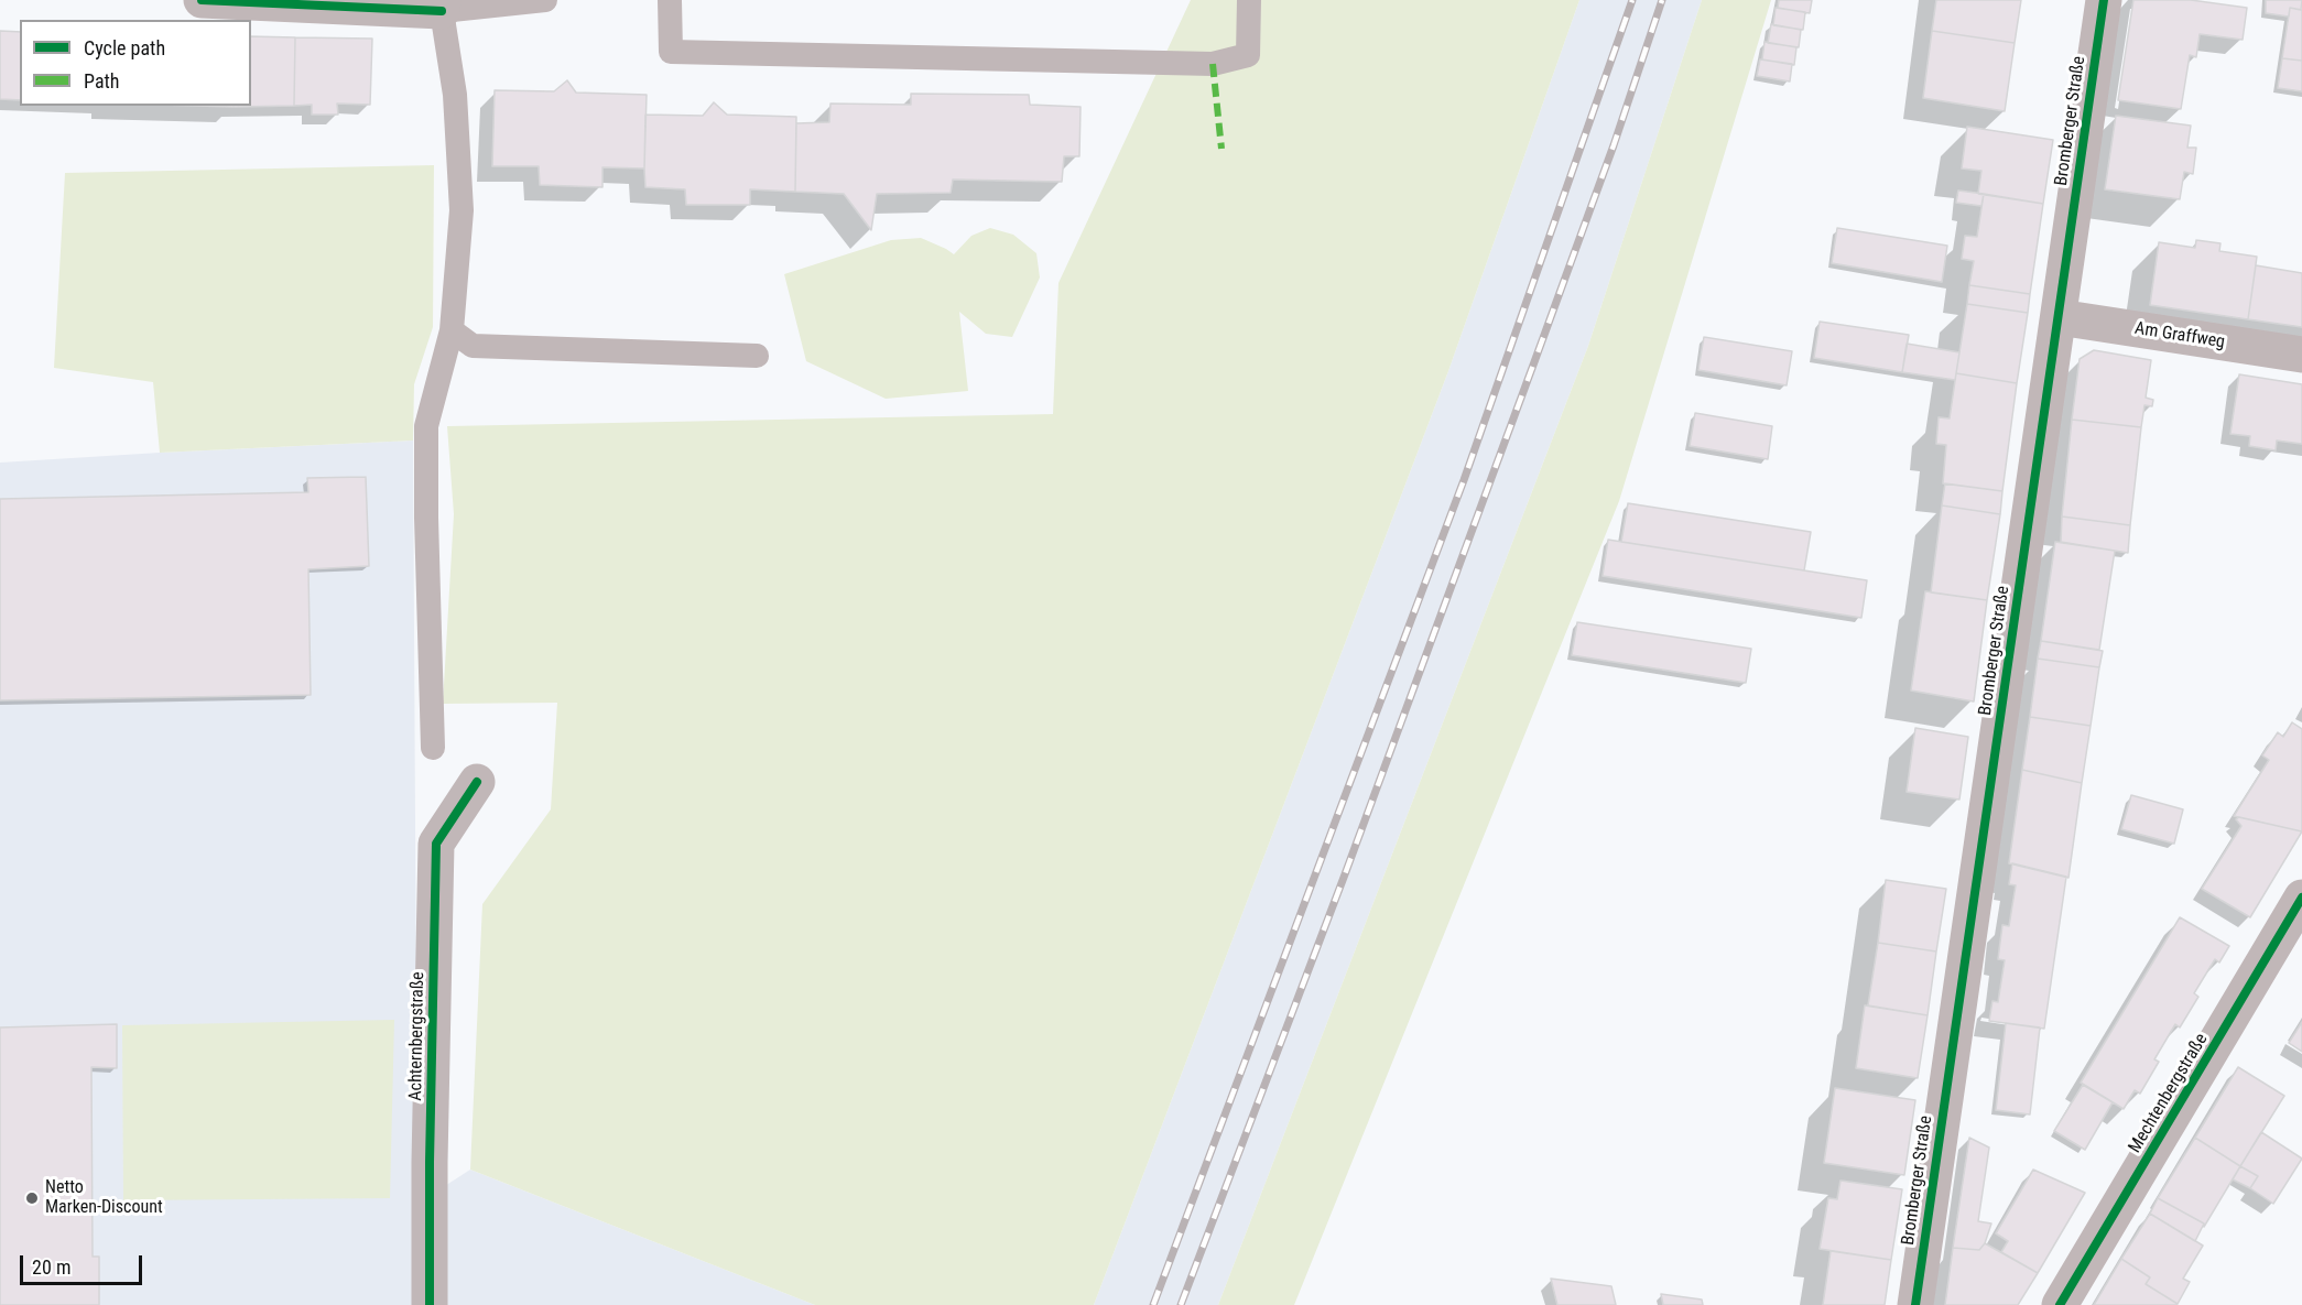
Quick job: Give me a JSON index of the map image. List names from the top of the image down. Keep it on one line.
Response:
{"streets":{"street":["Bromberger Straße","Am Graffweg","Achternbergstraße","Mechtenbergstraße"]},"crossings":[["Bromberger Straße","Am Graffweg"]],"places":["Netto Marken-Discount"],"legend":["Cycle path","Path"],"scale_bar":"20 m"}
